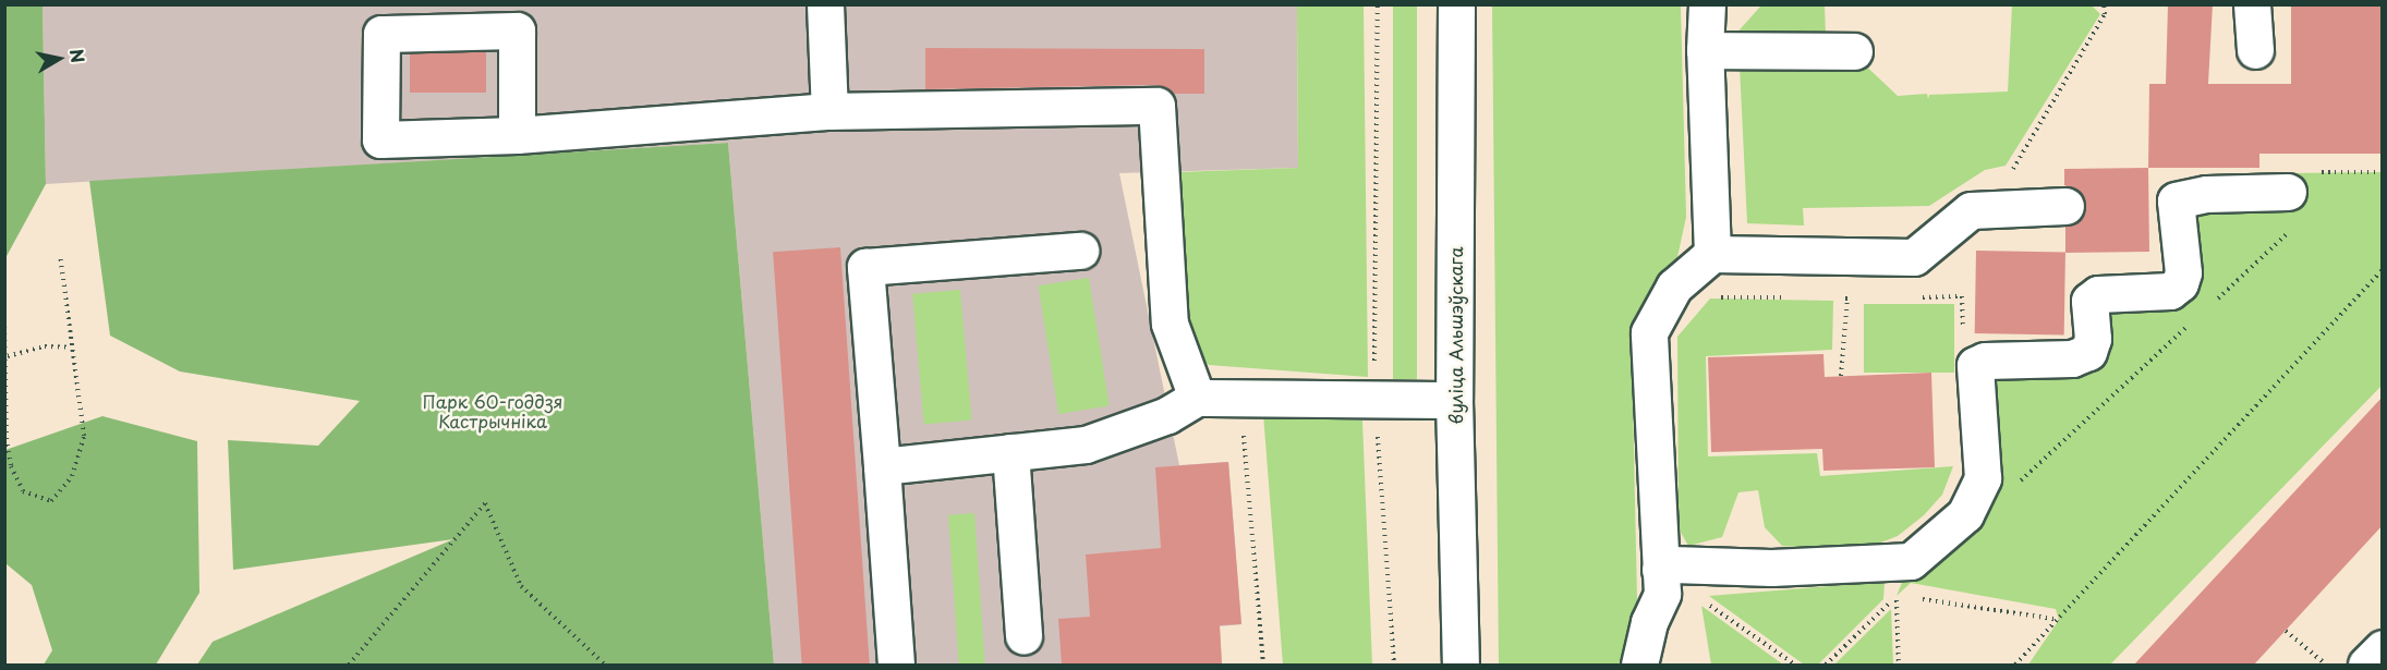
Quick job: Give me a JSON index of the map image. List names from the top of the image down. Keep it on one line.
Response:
{"streets":{"main road":["вуліца Альшэўскага"]},"parks":["Парк 60-годдзя Кастрычніка"],"north":"right"}
